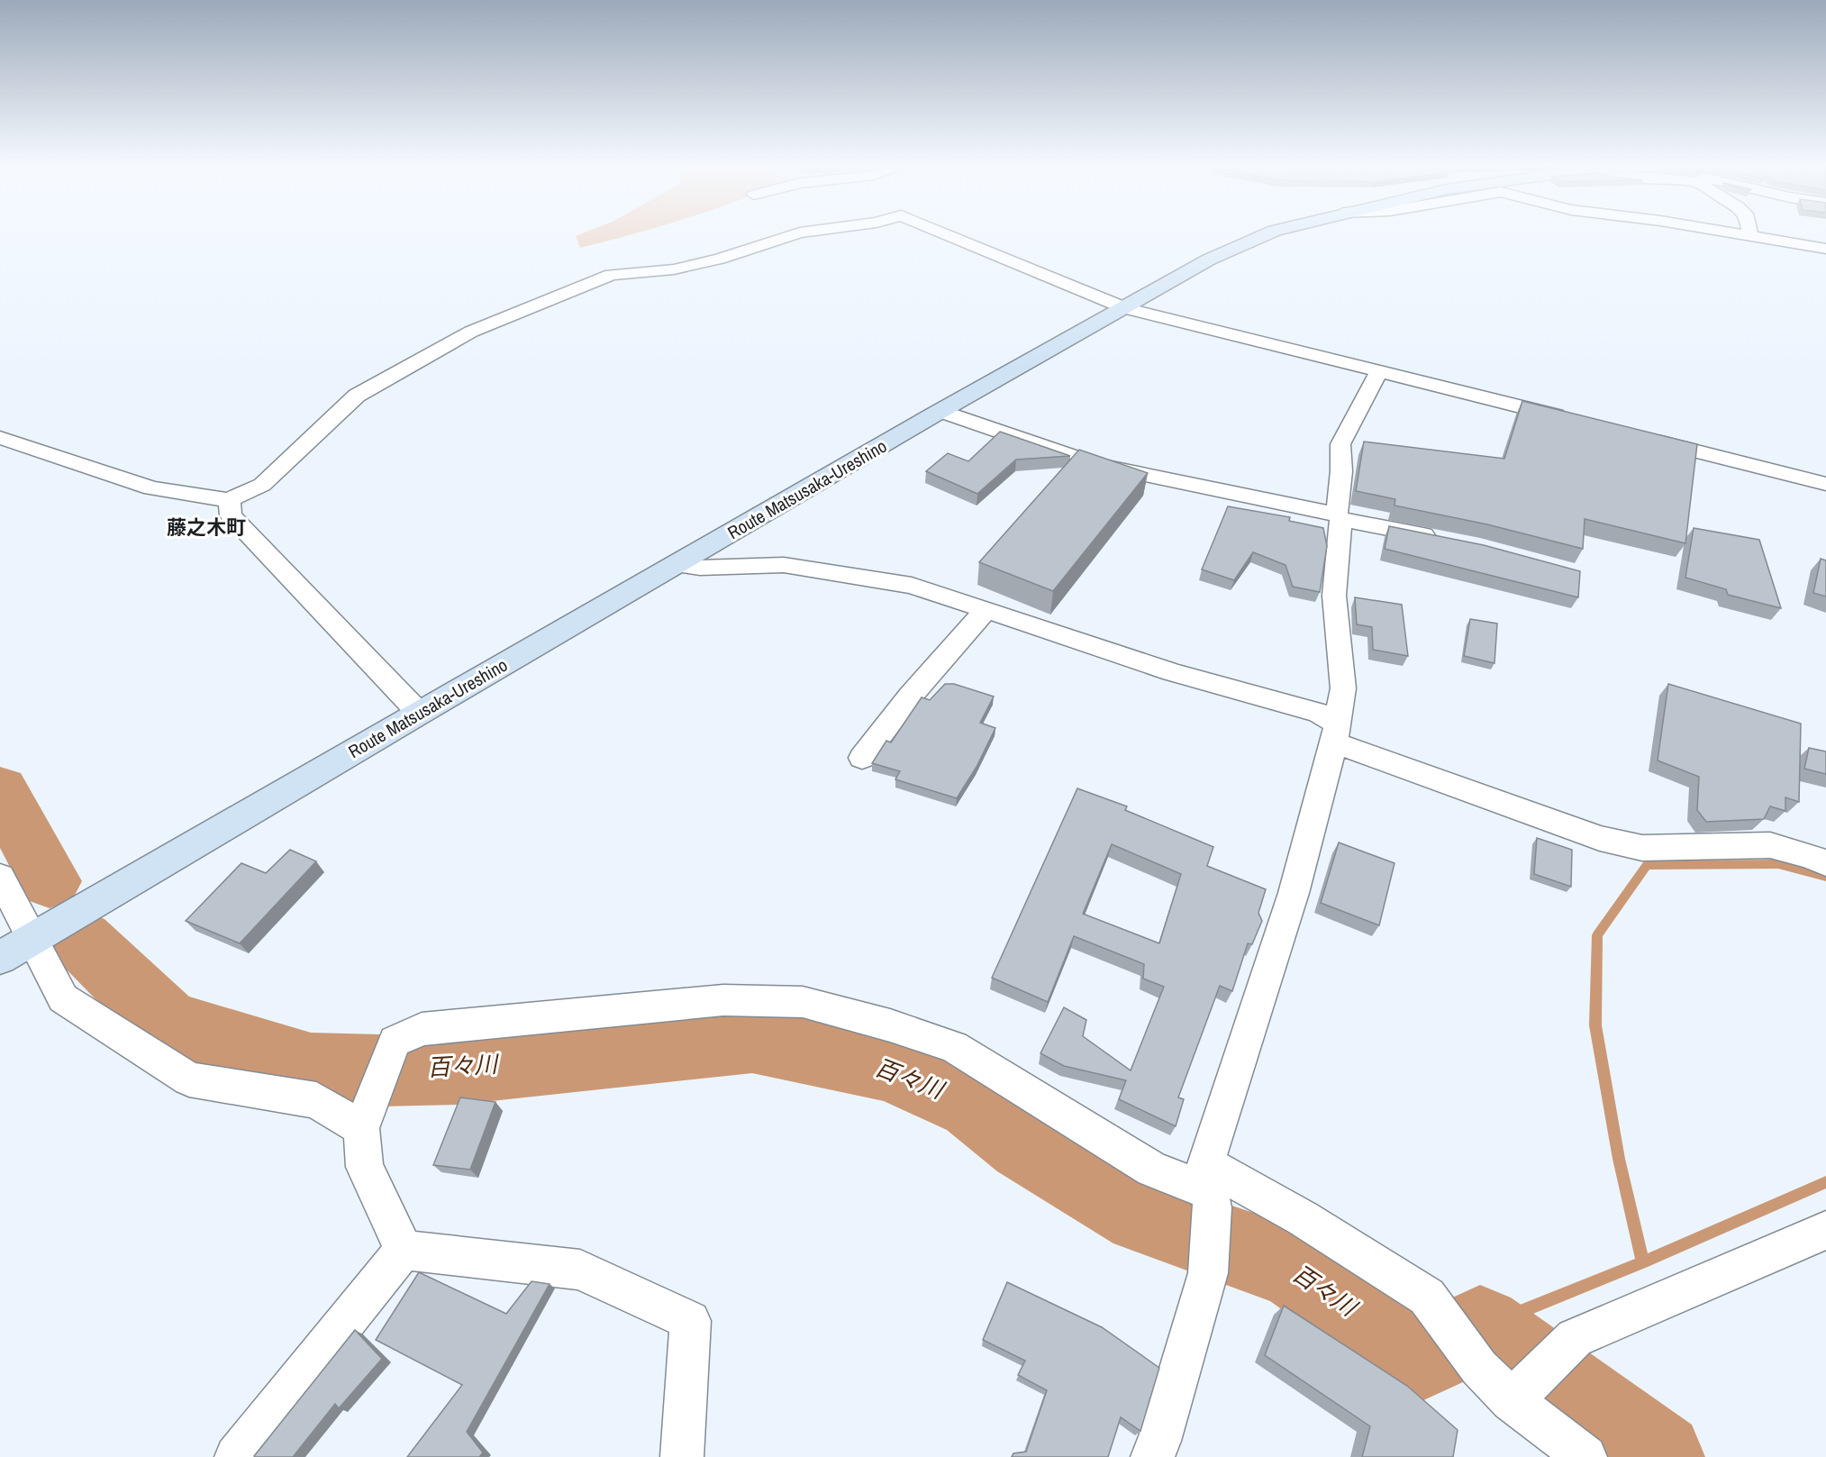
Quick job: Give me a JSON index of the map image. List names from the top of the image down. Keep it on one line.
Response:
{"streets":{"main road":["Route Matsusaka-Ureshino"]},"districts":["藤之木町"],"water":["百々川"]}
